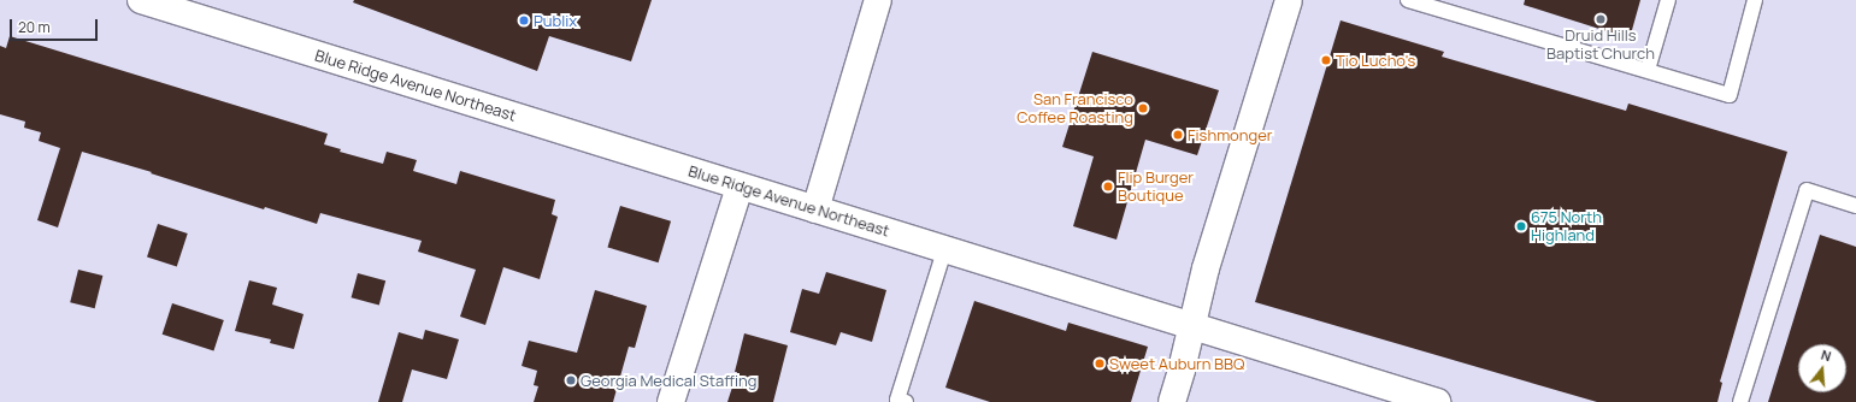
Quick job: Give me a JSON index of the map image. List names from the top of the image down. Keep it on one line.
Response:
{"streets":{"street":["Blue Ridge Avenue Northeast"]},"places":["Druid Hills Baptist Church","Publix","Tio Lucho's","San Francisco Coffee Roasting","Fishmonger","Flip Burger Boutique","675 North Highland","Sweet Auburn BBQ","Georgia Medical Staffing"],"scale_bar":"20 m","north":"top"}
